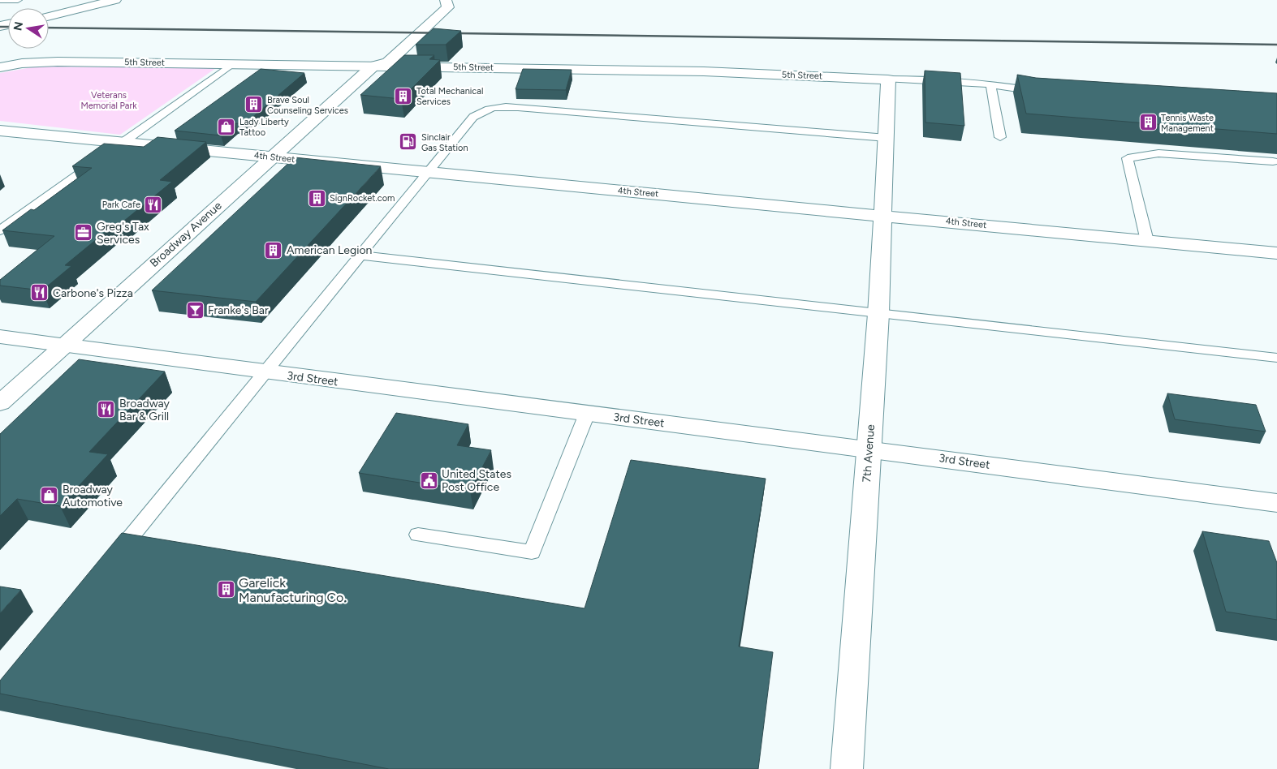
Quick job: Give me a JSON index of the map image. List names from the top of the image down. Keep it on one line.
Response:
{"streets":{"street":["5th Street","4th Street","Broadway Avenue","3rd Street","7th Avenue"]},"crossings":[["5th Street","Broadway Avenue"],["4th Street","Broadway Avenue"],["4th Street","7th Avenue"],["Broadway Avenue","3rd Street"],["3rd Street","7th Avenue"]],"parks":["Veterans Memorial Park"],"places":{"building":["Total Mechanical Services","Brave Soul Counseling Services","Tennis Waste Management","SignRocket.com","American Legion","Garelick Manufacturing Co."],"shop":["Lady Liberty Tattoo","Broadway Automotive"],"fuel station":["Sinclair Gas Station"],"restaurant":["Park Cafe","Carbone's Pizza","Broadway Bar & Grill"],"office":["Greg's Tax Services"],"bar":["Franke's Bar"],"public building":["United States Post Office"]},"north":"left"}
